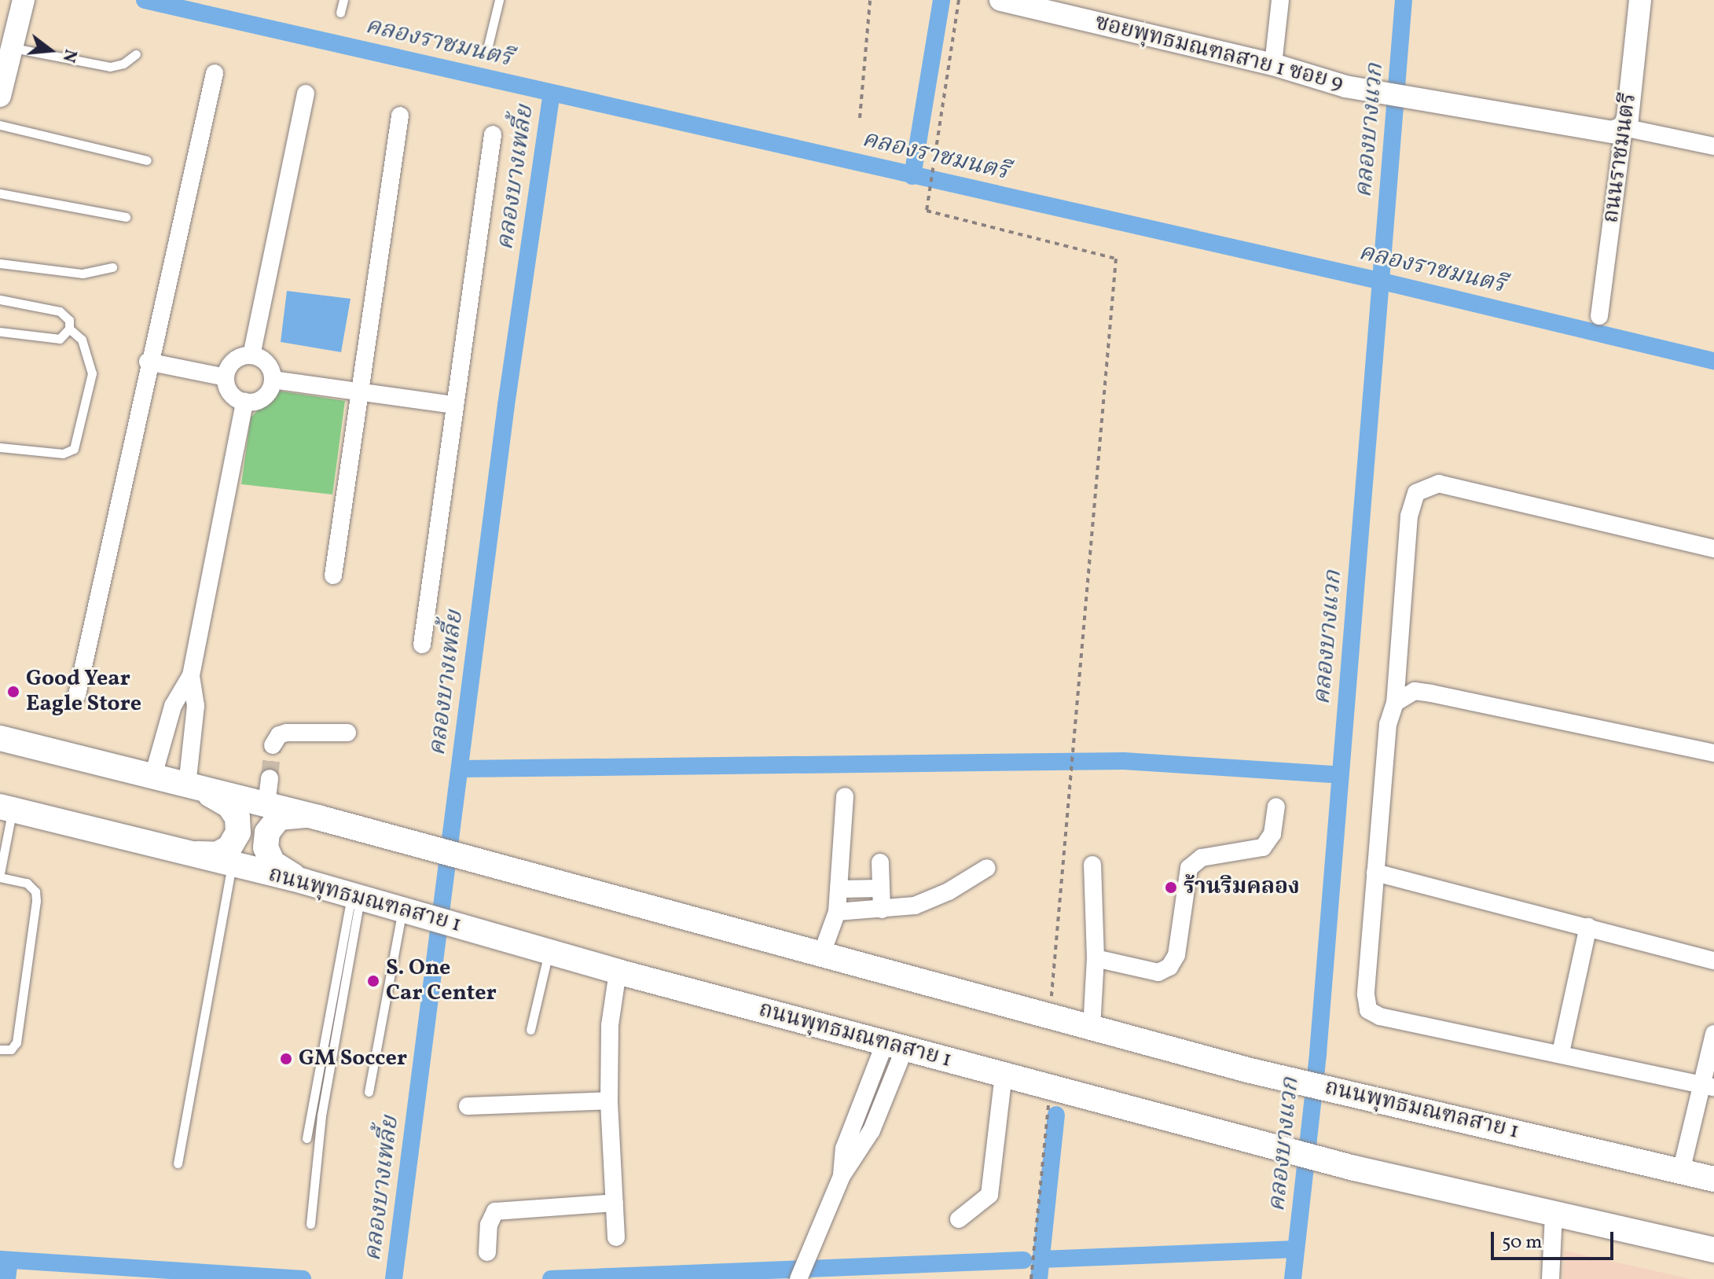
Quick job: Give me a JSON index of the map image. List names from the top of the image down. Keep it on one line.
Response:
{"streets":{"main road":["ถนนพุทธมณฑลสาย 1"],"street":["ซอยพุทธมณฑลสาย 1 ซอย 9","ถนนราชมนตรี"]},"crossings":[["ซอยพุทธมณฑลสาย 1 ซอย 9","ถนนราชมนตรี"]],"water":["คลองราชมนตรี","คลองบางแวก","คลองบางเพลี้ย"],"places":["Good Year Eagle Store","ร้านริมคลอง","S. One Car Center","GM Soccer"],"scale_bar":"50 m","north":"right"}
